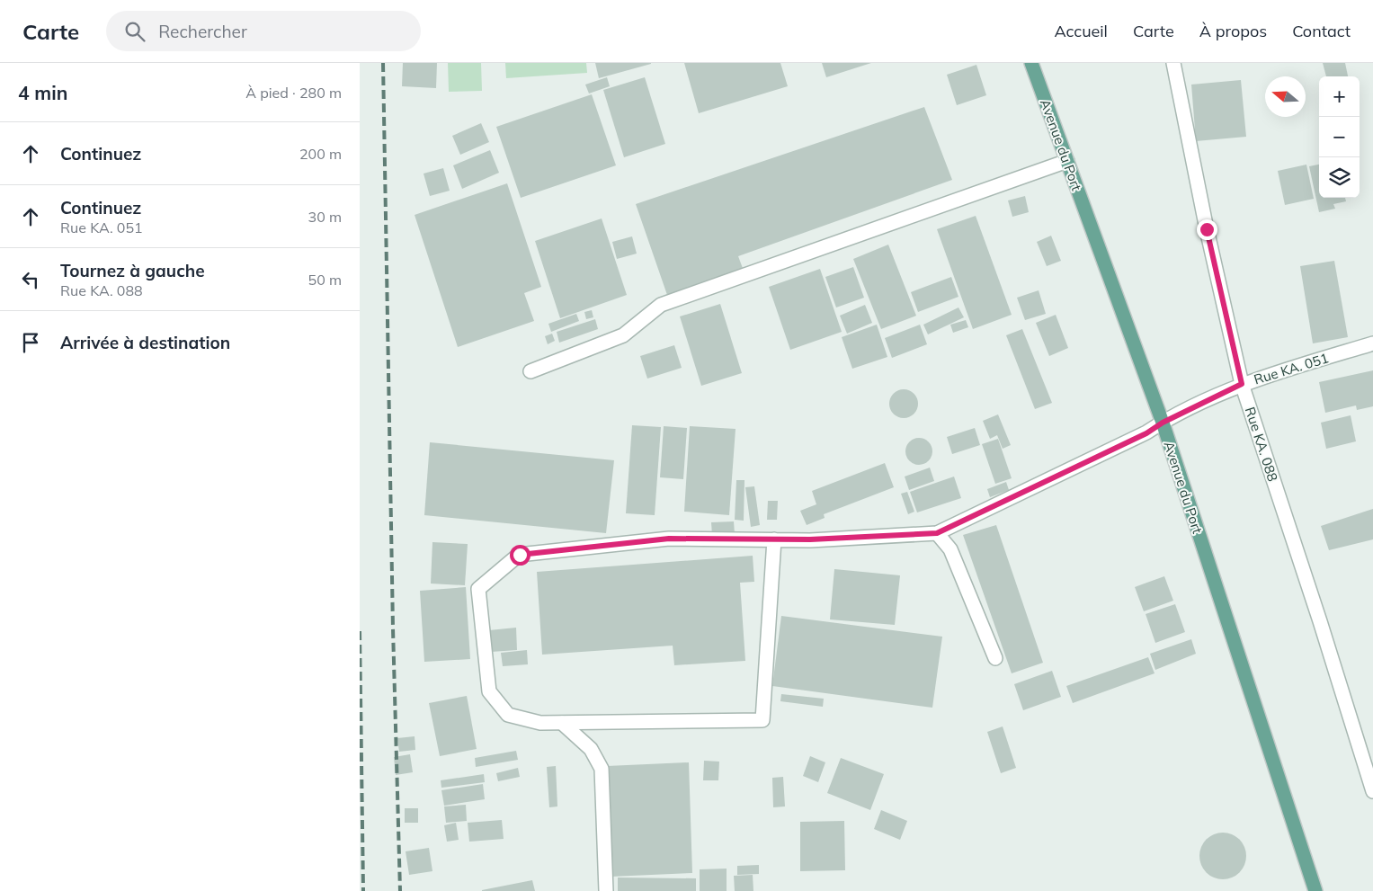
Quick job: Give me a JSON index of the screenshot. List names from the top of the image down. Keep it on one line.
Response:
{"streets":{"main road":["Avenue du Port"],"street":["Rue KA. 051","Rue KA. 088"]},"crossings":[["Avenue du Port","Rue KA. 051"],["Rue KA. 051","Rue KA. 088"]],"north":"left","page":{"header":"Carte","search":"Rechercher","nav":["Accueil","Carte","À propos","Contact"],"heading":["4 min","À pied · 280 m"],"map_buttons":["+","−"],"list":[["Continuez","200 m"],["Continuez","Rue KA. 051","30 m"],["Tournez à gauche","Rue KA. 088","50 m"],"Arrivée à destination"]}}
